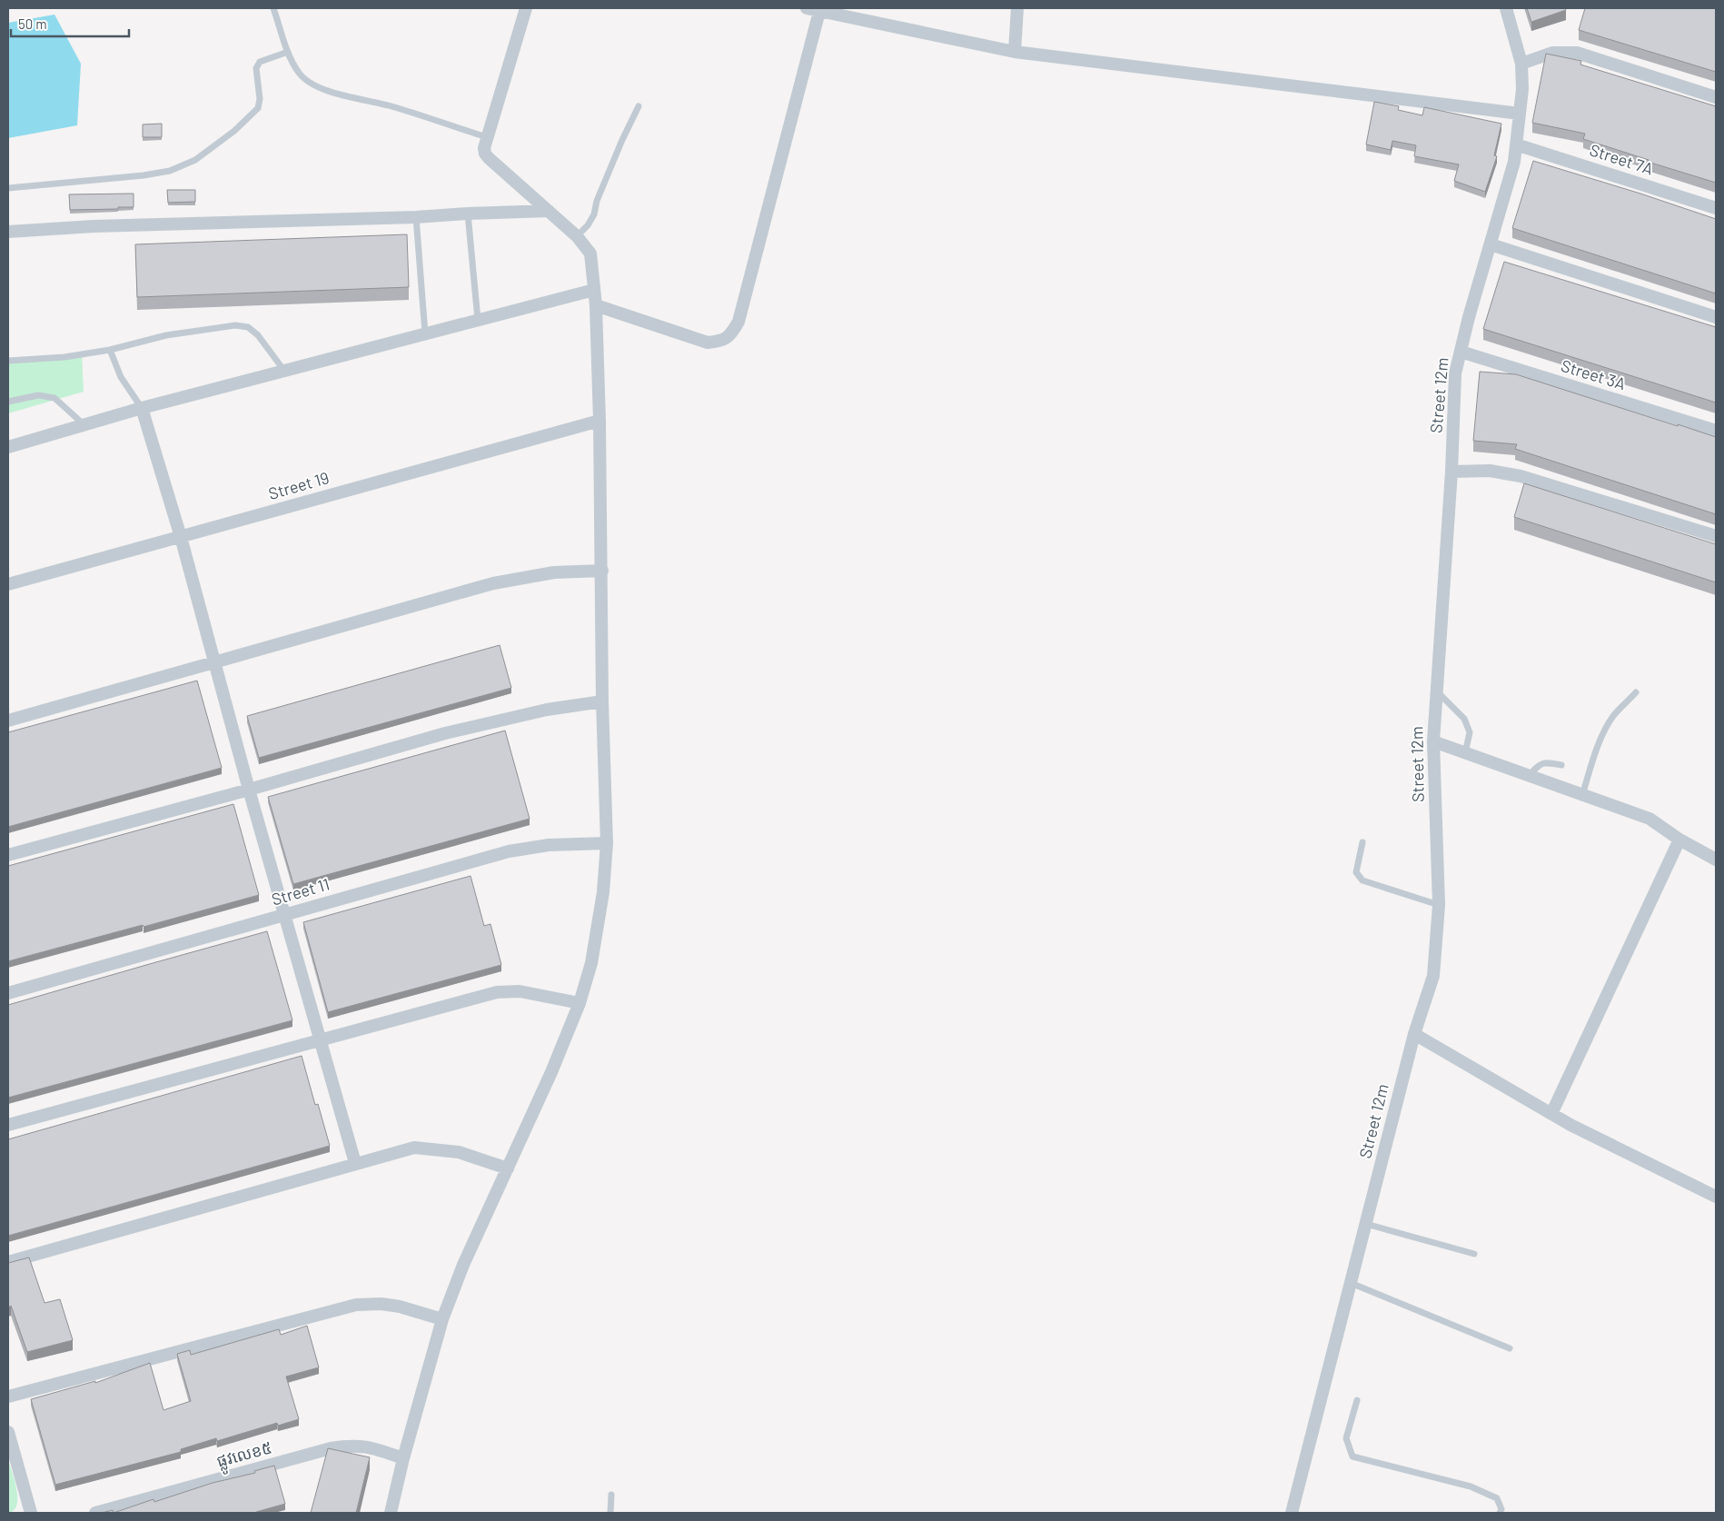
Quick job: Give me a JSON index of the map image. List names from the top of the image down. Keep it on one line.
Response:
{"streets":{"street":["Street 7A","Street 3A","Street 12m","Street 19","Street 11","ផ្លូវលេខ៥"]},"crossings":[["Street 7A","Street 12m"],["Street 3A","Street 12m"]],"scale_bar":"50 m"}
